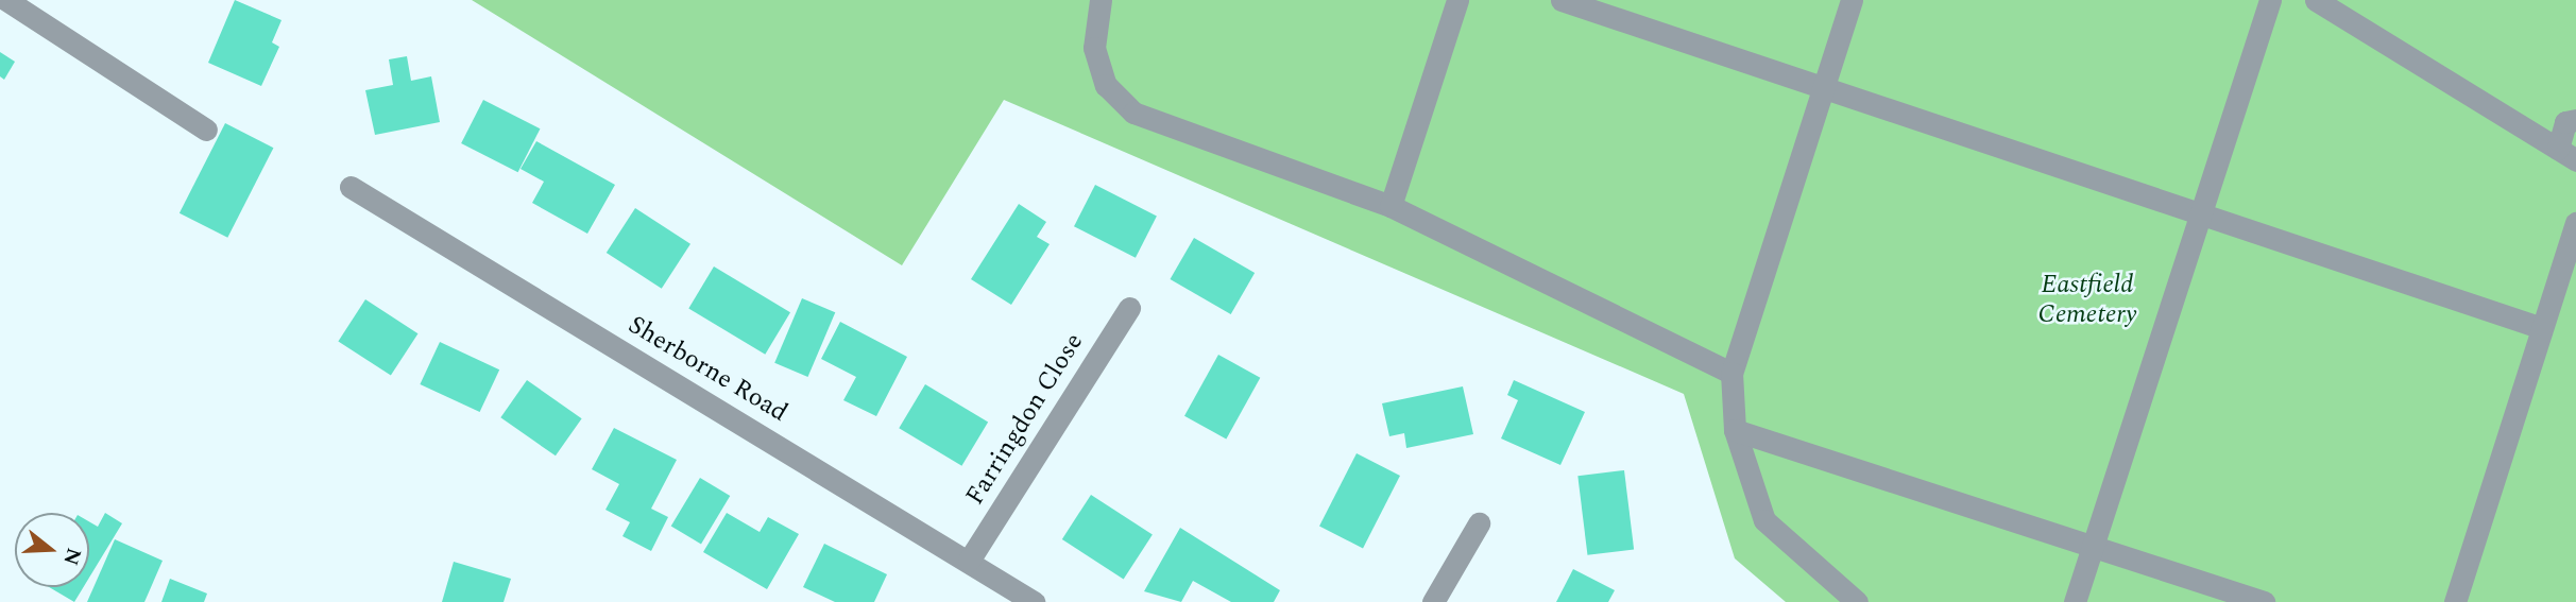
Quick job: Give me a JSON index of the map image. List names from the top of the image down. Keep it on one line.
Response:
{"streets":{"street":["Sherborne Road","Farringdon Close"]},"crossings":[["Sherborne Road","Farringdon Close"]],"parks":["Eastfield Cemetery"],"north":"right"}
